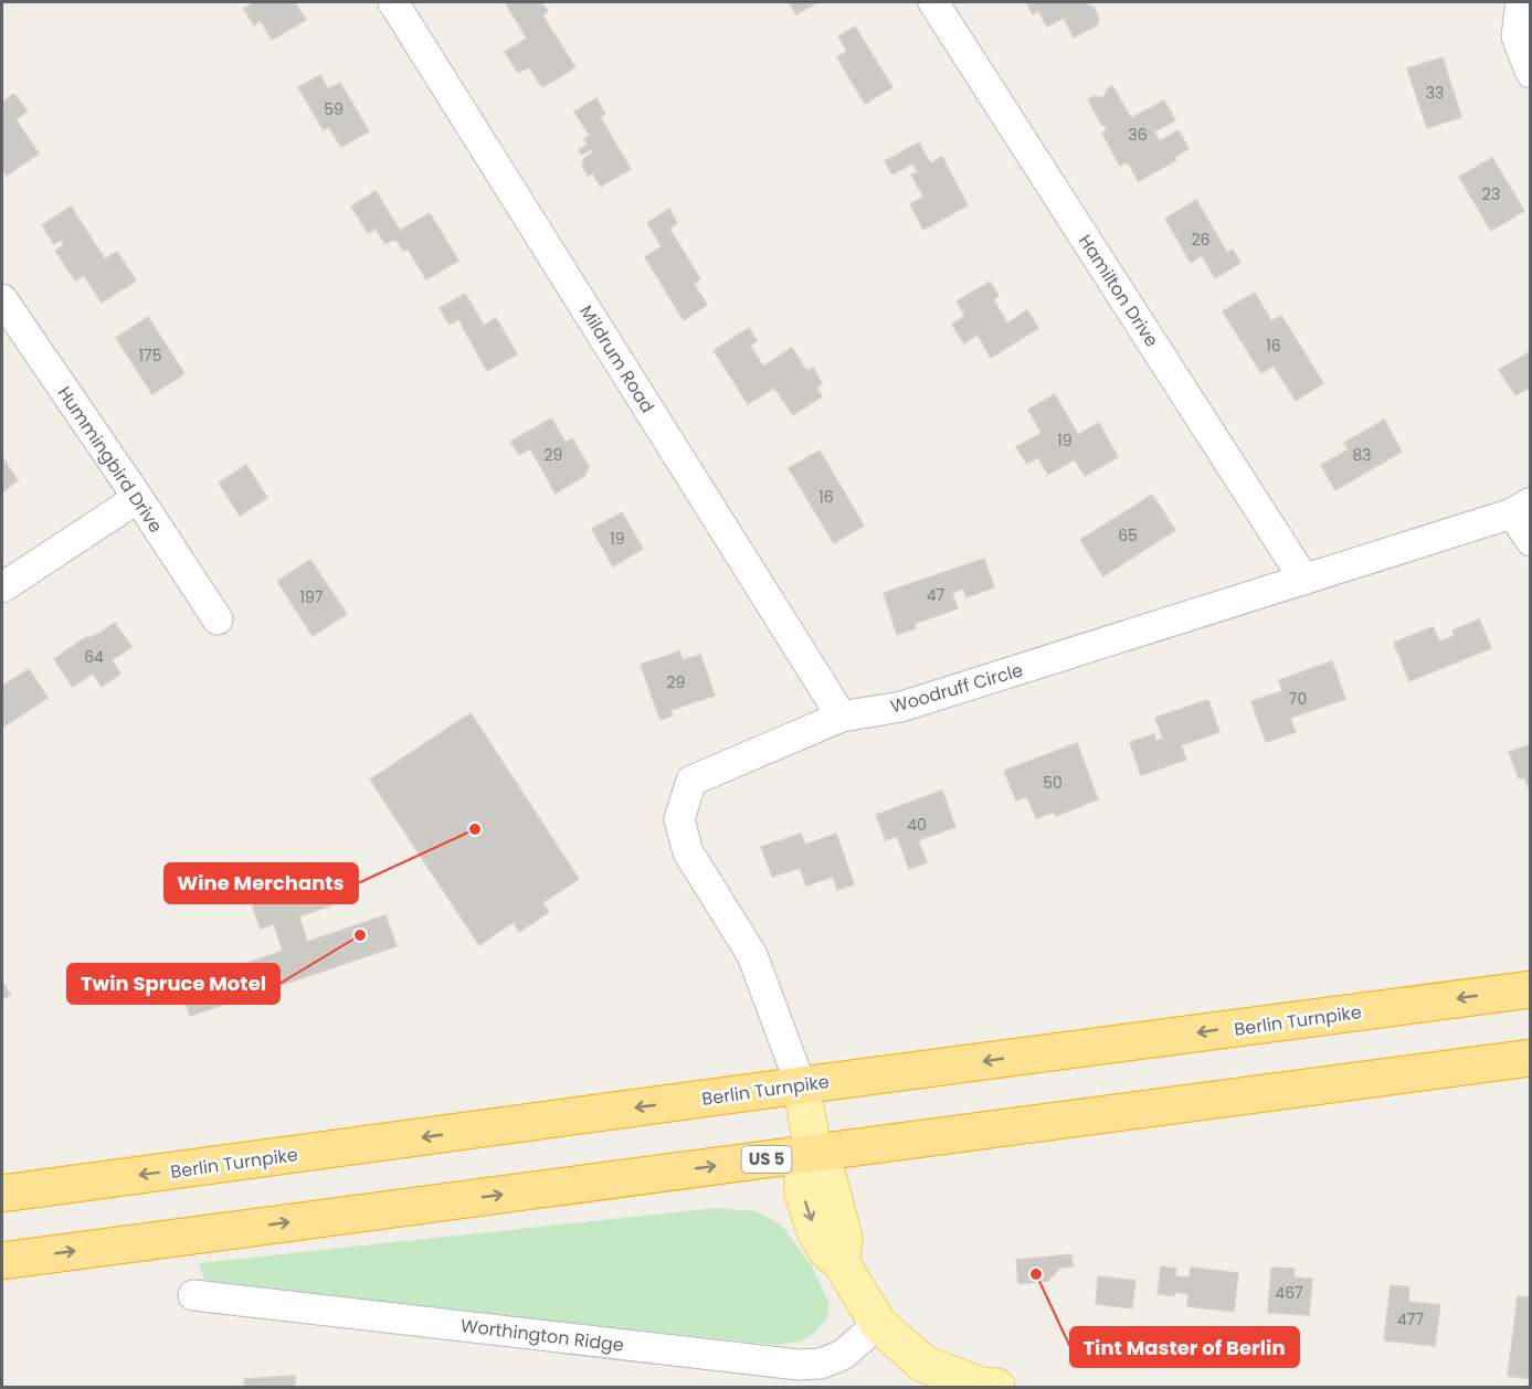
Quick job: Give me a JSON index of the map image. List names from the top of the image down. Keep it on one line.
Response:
{"streets":{"highway":["Berlin Turnpike","US 5"],"street":["Hamilton Drive","Mildrum Road","Hummingbird Drive","Woodruff Circle","Worthington Ridge"]},"crossings":[["Hamilton Drive","Woodruff Circle"],["Mildrum Road","Woodruff Circle"],["Woodruff Circle","Berlin Turnpike"]],"places":["Wine Merchants","Twin Spruce Motel","Tint Master of Berlin"],"house_numbers":["33","59","36","23","26","16","175","19","29","83","16","65","19","47","197","64","29","70","50","40","467","477"]}
